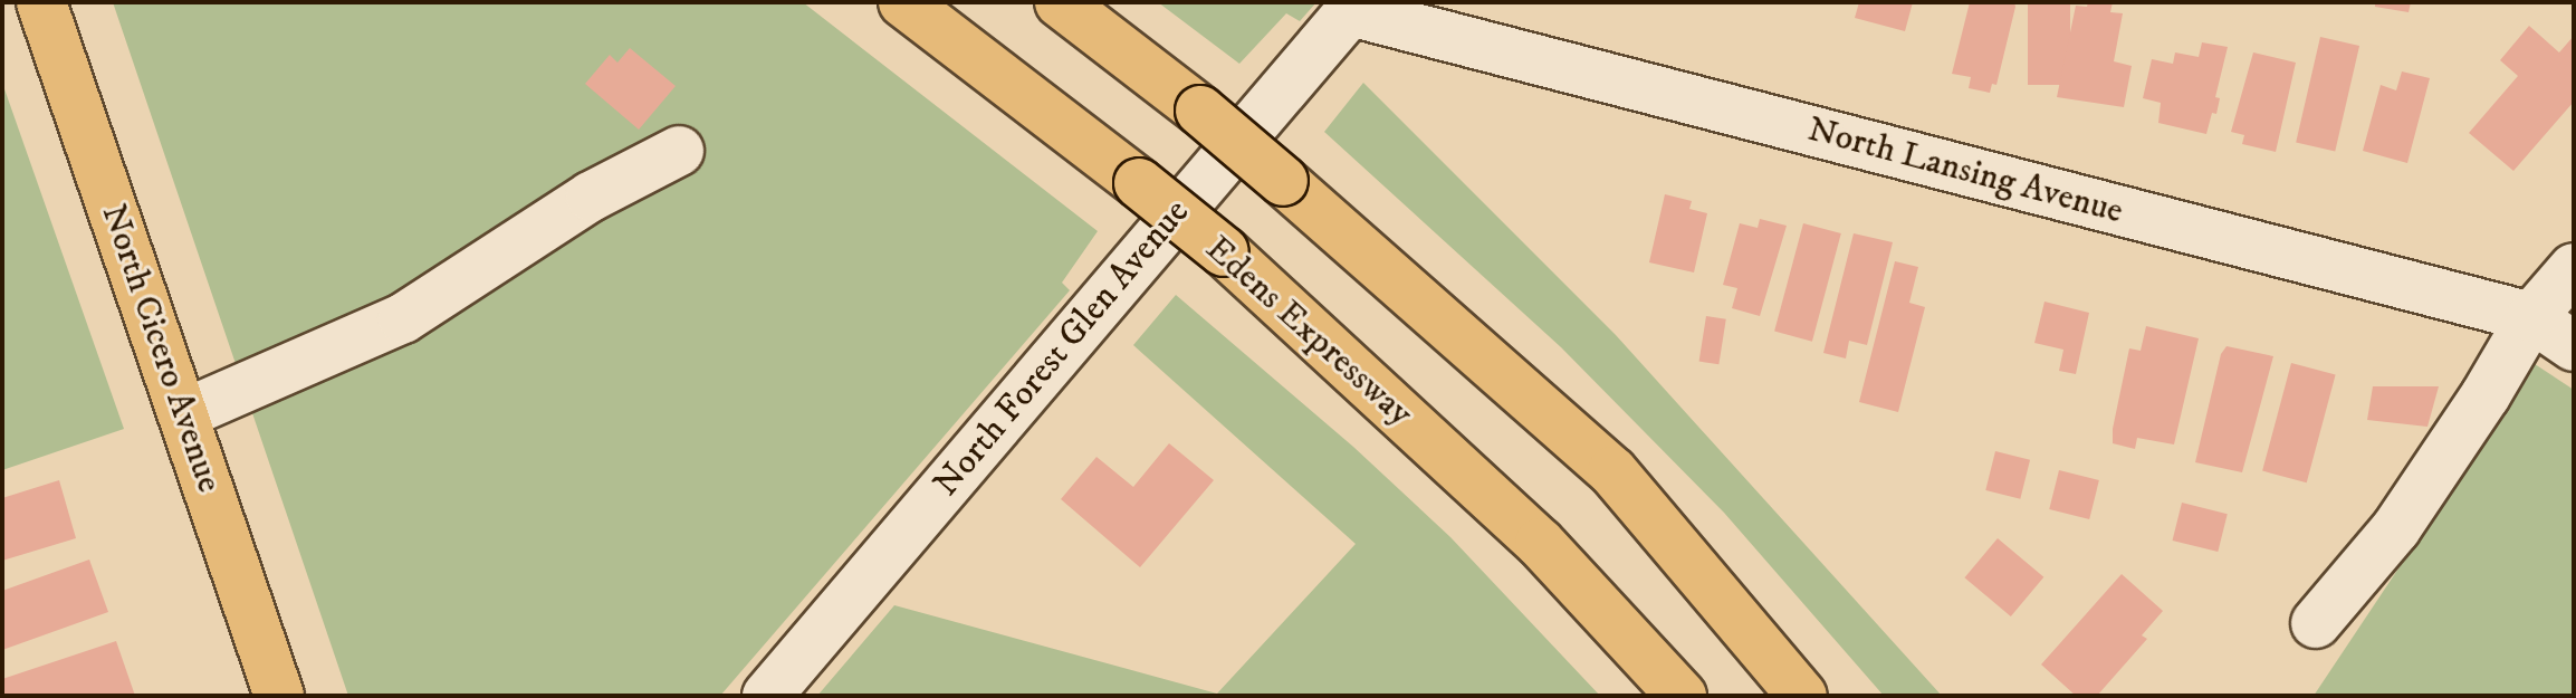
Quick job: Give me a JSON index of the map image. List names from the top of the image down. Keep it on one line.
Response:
{"streets":{"main road":["Edens Expressway","North Cicero Avenue"],"street":["North Lansing Avenue","North Forest Glen Avenue"]},"crossings":[["North Lansing Avenue","North Forest Glen Avenue"]]}
